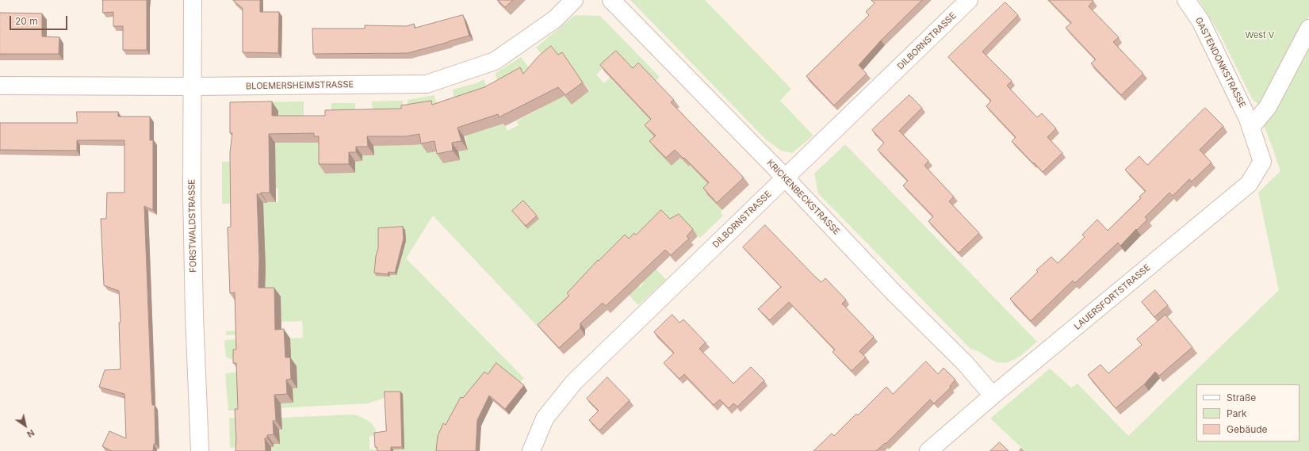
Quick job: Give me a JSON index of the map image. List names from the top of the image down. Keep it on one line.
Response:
{"streets":{"street":["DILBORNSTRASSE","GASTENDONKSTRASSE","BLOEMERSHEIMSTRASSE","KRICKENBECKSTRASSE","FORSTWALDSTRASSE","LAUERSFORTSTRASSE"]},"crossings":[["DILBORNSTRASSE","KRICKENBECKSTRASSE"],["GASTENDONKSTRASSE","LAUERSFORTSTRASSE"],["BLOEMERSHEIMSTRASSE","FORSTWALDSTRASSE"],["KRICKENBECKSTRASSE","LAUERSFORTSTRASSE"]],"parks":["West V"],"legend":["Straße","Park","Gebäude"],"scale_bar":"20 m","north":"bottom right"}
